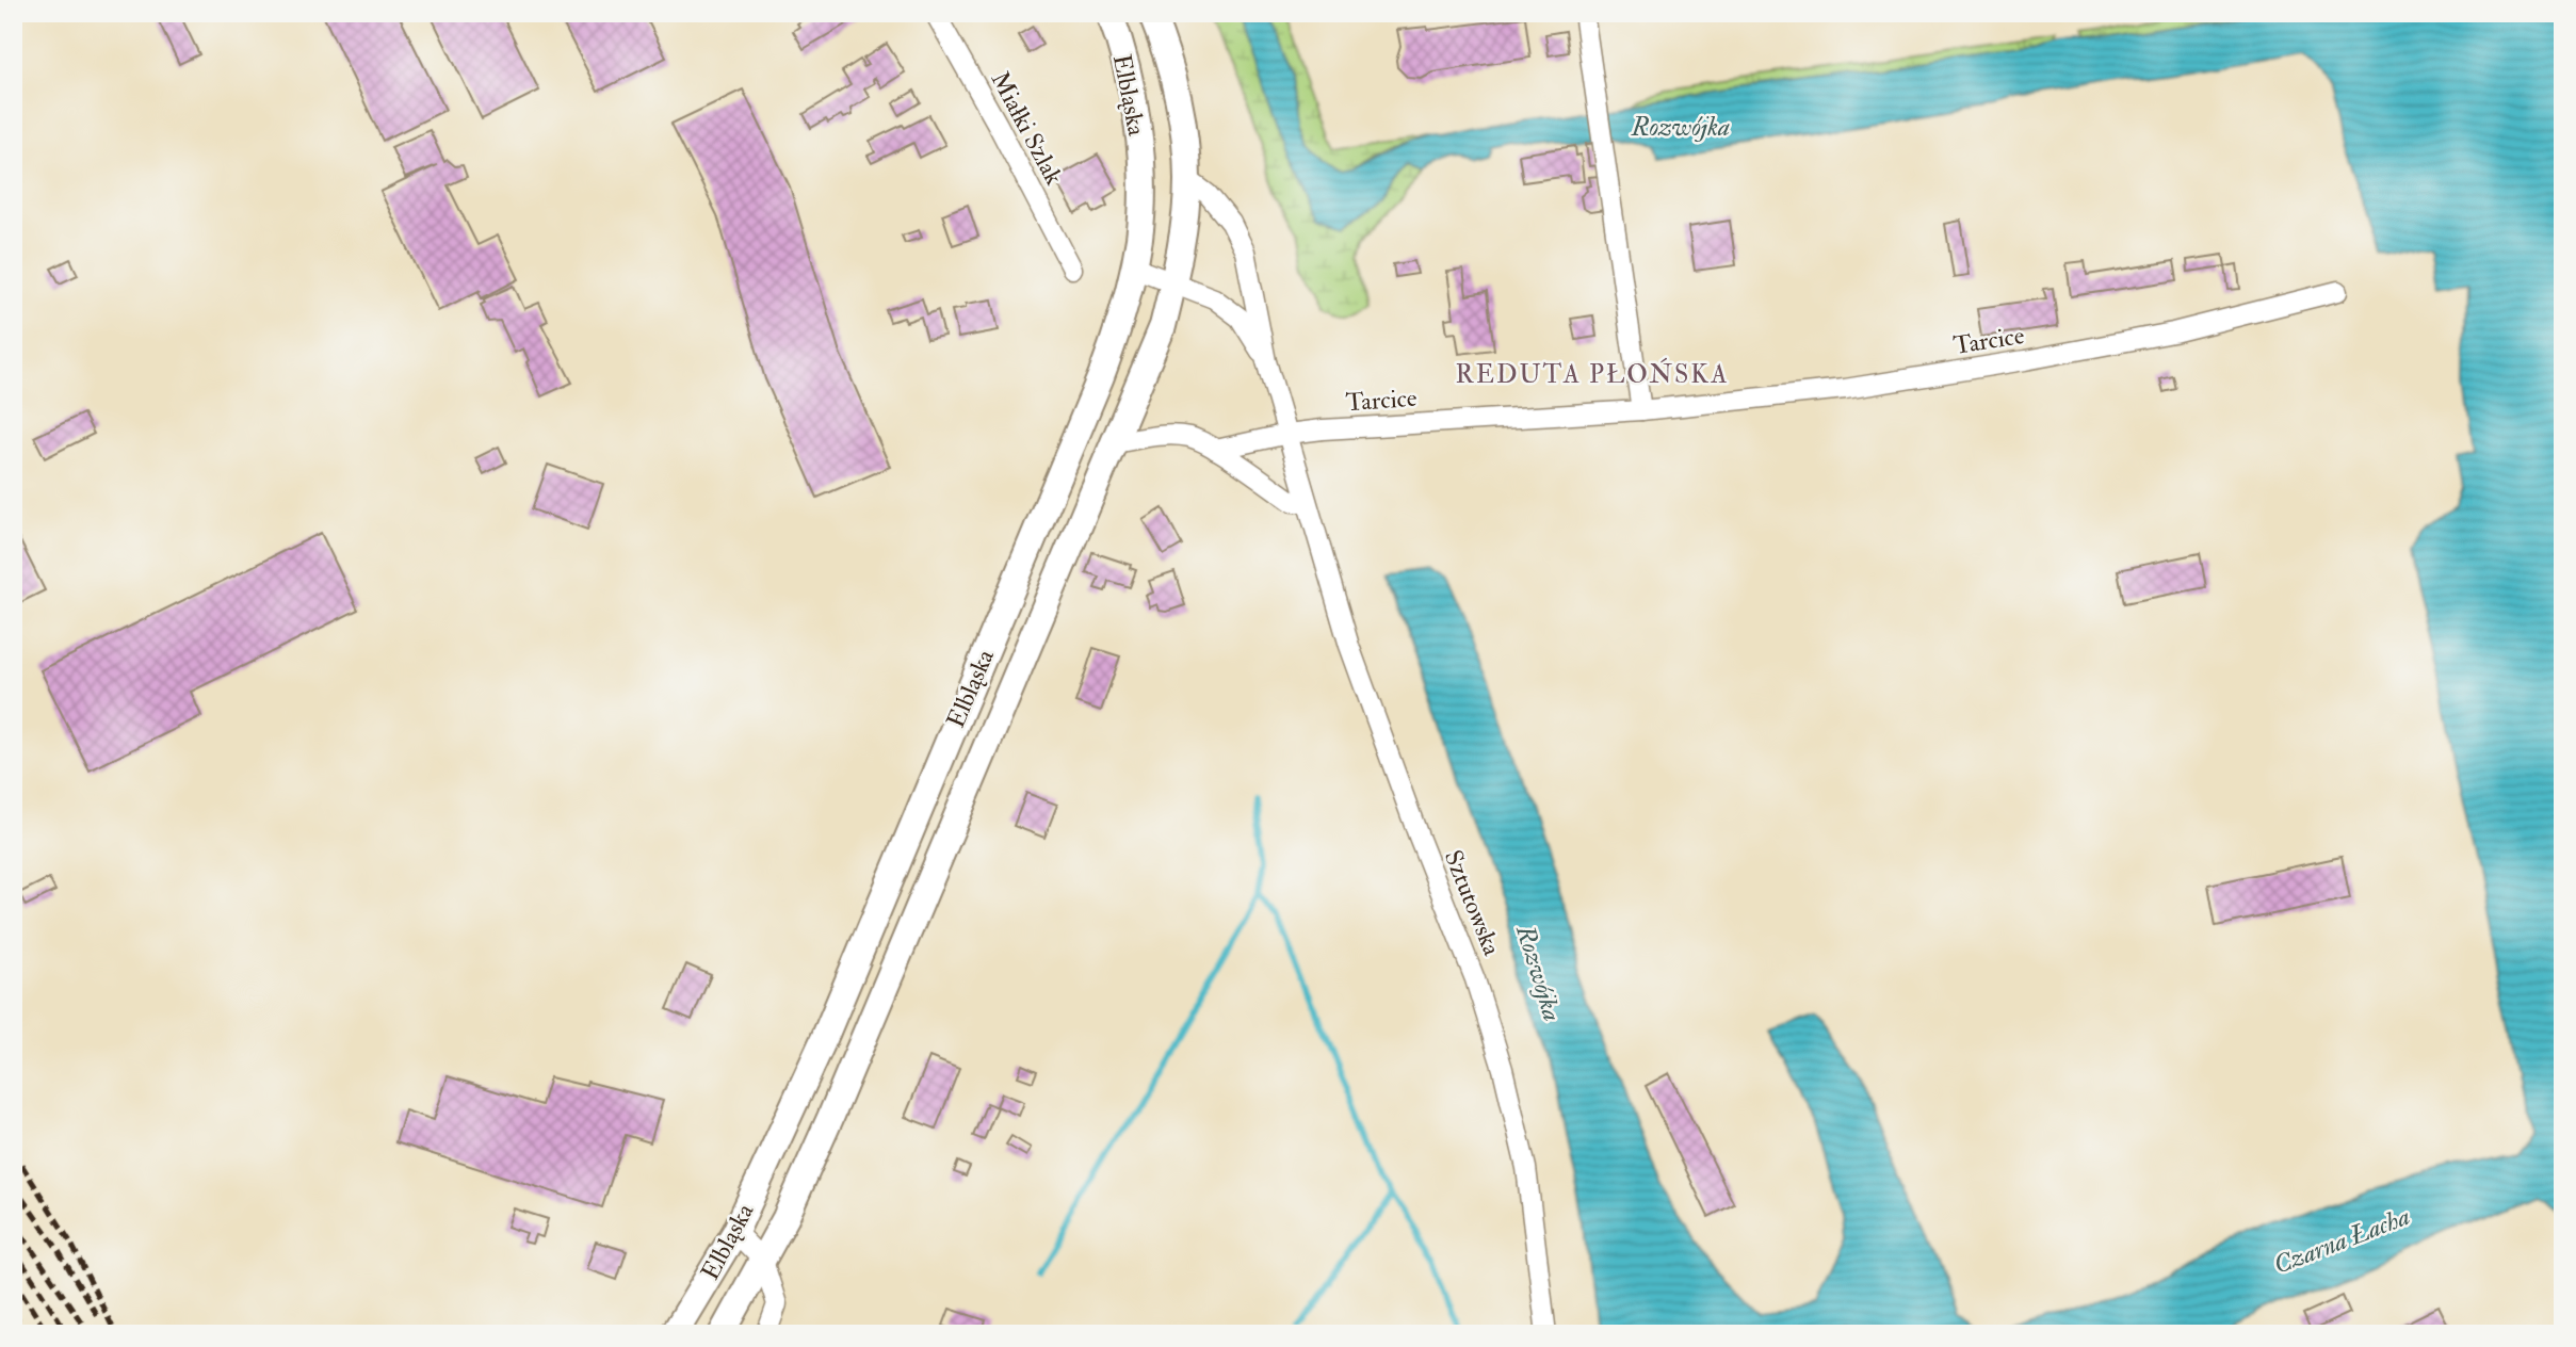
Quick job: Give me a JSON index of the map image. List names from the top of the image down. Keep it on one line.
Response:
{"streets":{"main road":["Elbląska"],"street":["Miałki Szlak","Tarcice","Sztutowska"]},"crossings":[["Elbląska","Sztutowska"],["Tarcice","Sztutowska"]],"districts":["REDUTA PŁOŃSKA"],"water":["Rozwójka","Czarna Łacha"]}
